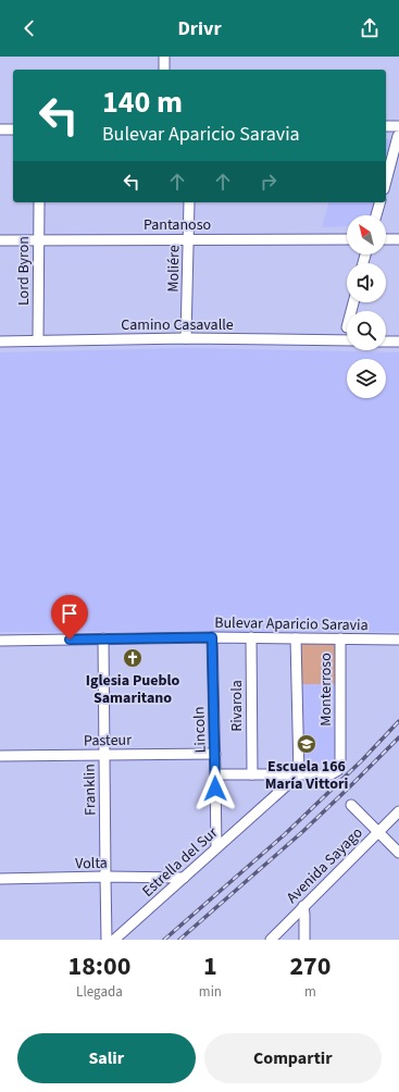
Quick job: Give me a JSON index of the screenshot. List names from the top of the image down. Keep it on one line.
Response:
{"streets":{"street":["Pantanoso","Moliére","Lord Byron","Camino Casavalle","Bulevar Aparicio Saravia","Monterroso","Rivarola","Lincoln","Pasteur","Franklin","Estrella del Sur","Volta","Avenida Sayago"]},"crossings":[["Pantanoso","Moliére"],["Pantanoso","Lord Byron"],["Moliére","Camino Casavalle"],["Lord Byron","Camino Casavalle"],["Bulevar Aparicio Saravia","Monterroso"],["Bulevar Aparicio Saravia","Rivarola"],["Bulevar Aparicio Saravia","Lincoln"],["Bulevar Aparicio Saravia","Franklin"],["Monterroso","Estrella del Sur"],["Lincoln","Pasteur"],["Lincoln","Estrella del Sur"],["Pasteur","Franklin"],["Franklin","Volta"],["Estrella del Sur","Volta"]],"places":{"church":["Iglesia Pueblo Samaritano"],"school or university":["Escuela 166 María Vittori"]},"north":"top left","page":{"header":"Drivr","turn":["140 m","Bulevar Aparicio Saravia"],"eta":["18:00","Llegada","1","min","270","m"],"buttons":["Salir","Compartir"]}}
